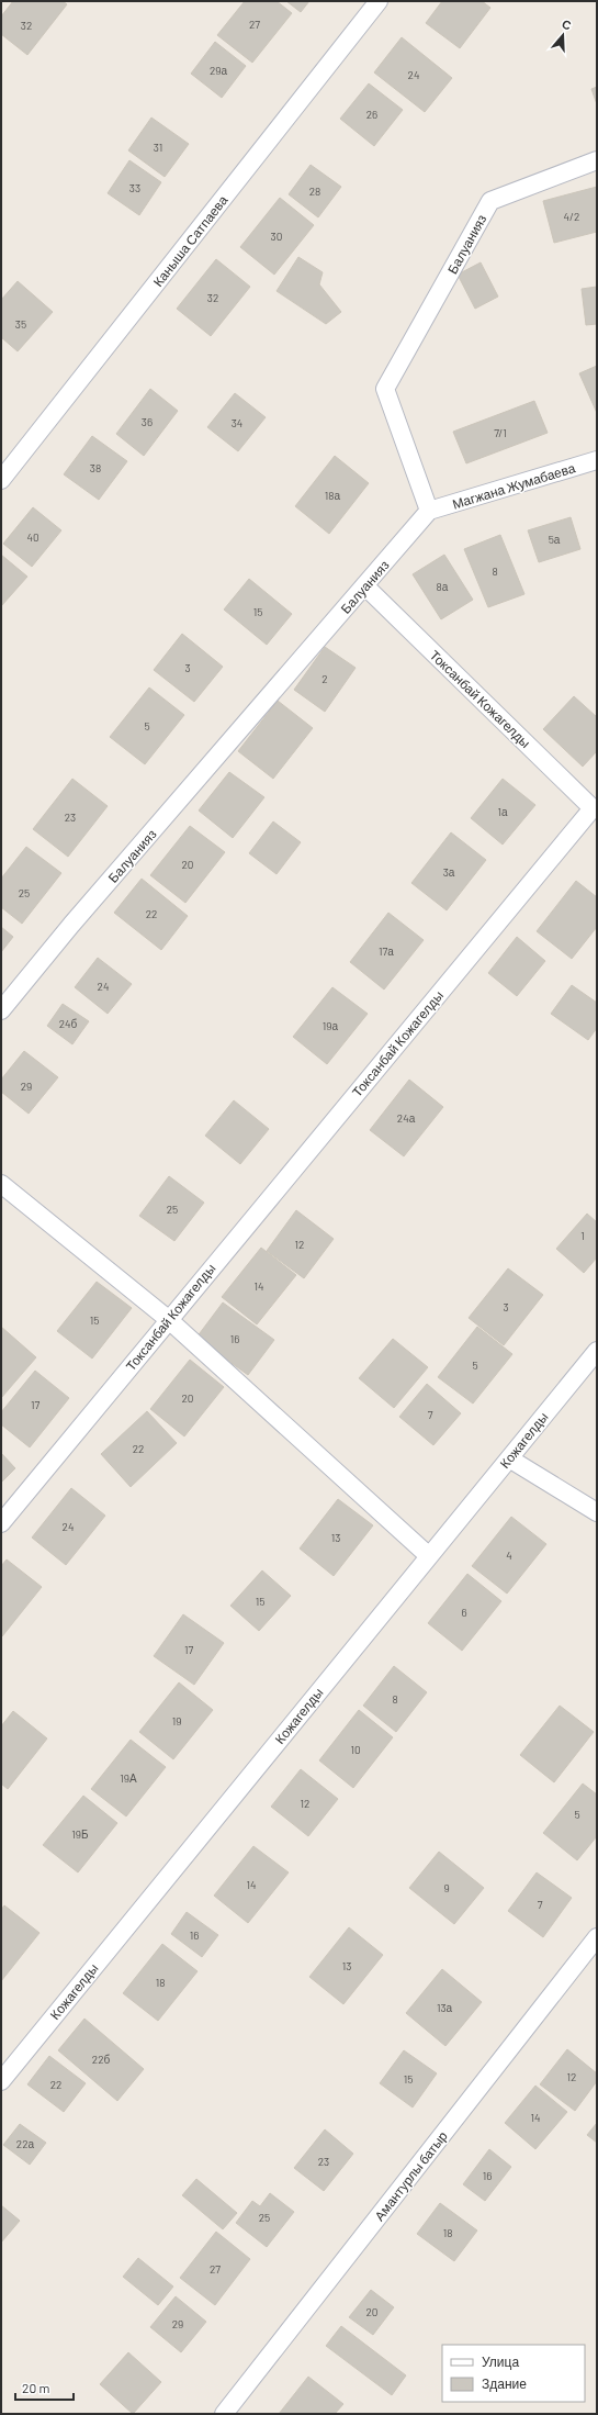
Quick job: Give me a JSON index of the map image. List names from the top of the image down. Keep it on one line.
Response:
{"streets":{"street":["Каныша Сатпаева","Балуанияз","Магжана Жумабаева","Токсанбай Кожагелды","Кожагелды","Амантурлы батыр"]},"crossings":[["Балуанияз","Магжана Жумабаева"],["Балуанияз","Токсанбай Кожагелды"]],"house_numbers":["27","32","29а","24","26","31","33","28","4/2","30","32","35","36","34","7/1","38","18а","40","5а","8","8а","15","3","2","5","1а","23","20","3а","25","22","17а","24","24б","19а","29","24а","25","1","12","14","3","15","16","5","20","17","7","22","24","13","4","15","6","17","8","19","10","19А","12","5","19Б","14","9","7","16","13","18","13а","22б","12","15","22","14","22а","23","16","25","18","27","20","29"],"legend":["Улица","Здание"],"scale_bar":"20 m","north":"top"}
